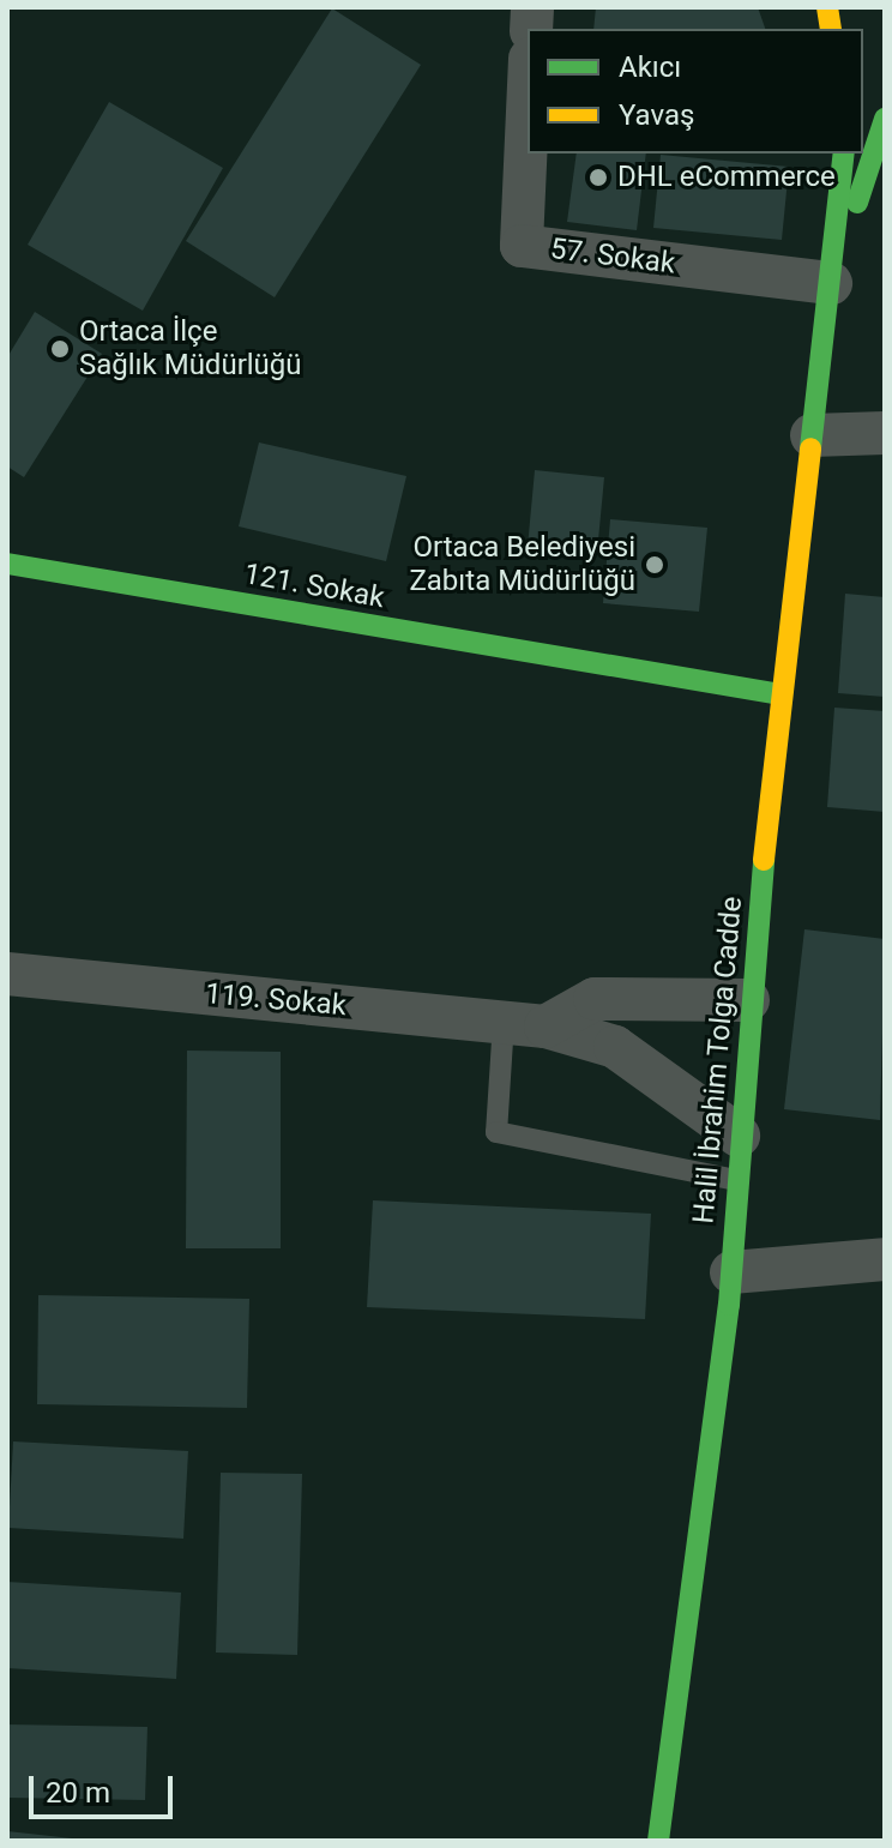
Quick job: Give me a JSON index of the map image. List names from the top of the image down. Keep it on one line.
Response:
{"streets":{"street":["57. Sokak","121. Sokak","119. Sokak","Halil İbrahim Tolga Cadde"]},"crossings":[["57. Sokak","Halil İbrahim Tolga Cadde"],["121. Sokak","Halil İbrahim Tolga Cadde"],["119. Sokak","Halil İbrahim Tolga Cadde"]],"places":["DHL eCommerce","Ortaca İlçe Sağlık Müdürlüğü","Ortaca Belediyesi Zabıta Müdürlüğü"],"legend":["Akıcı","Yavaş"],"scale_bar":"20 m"}
